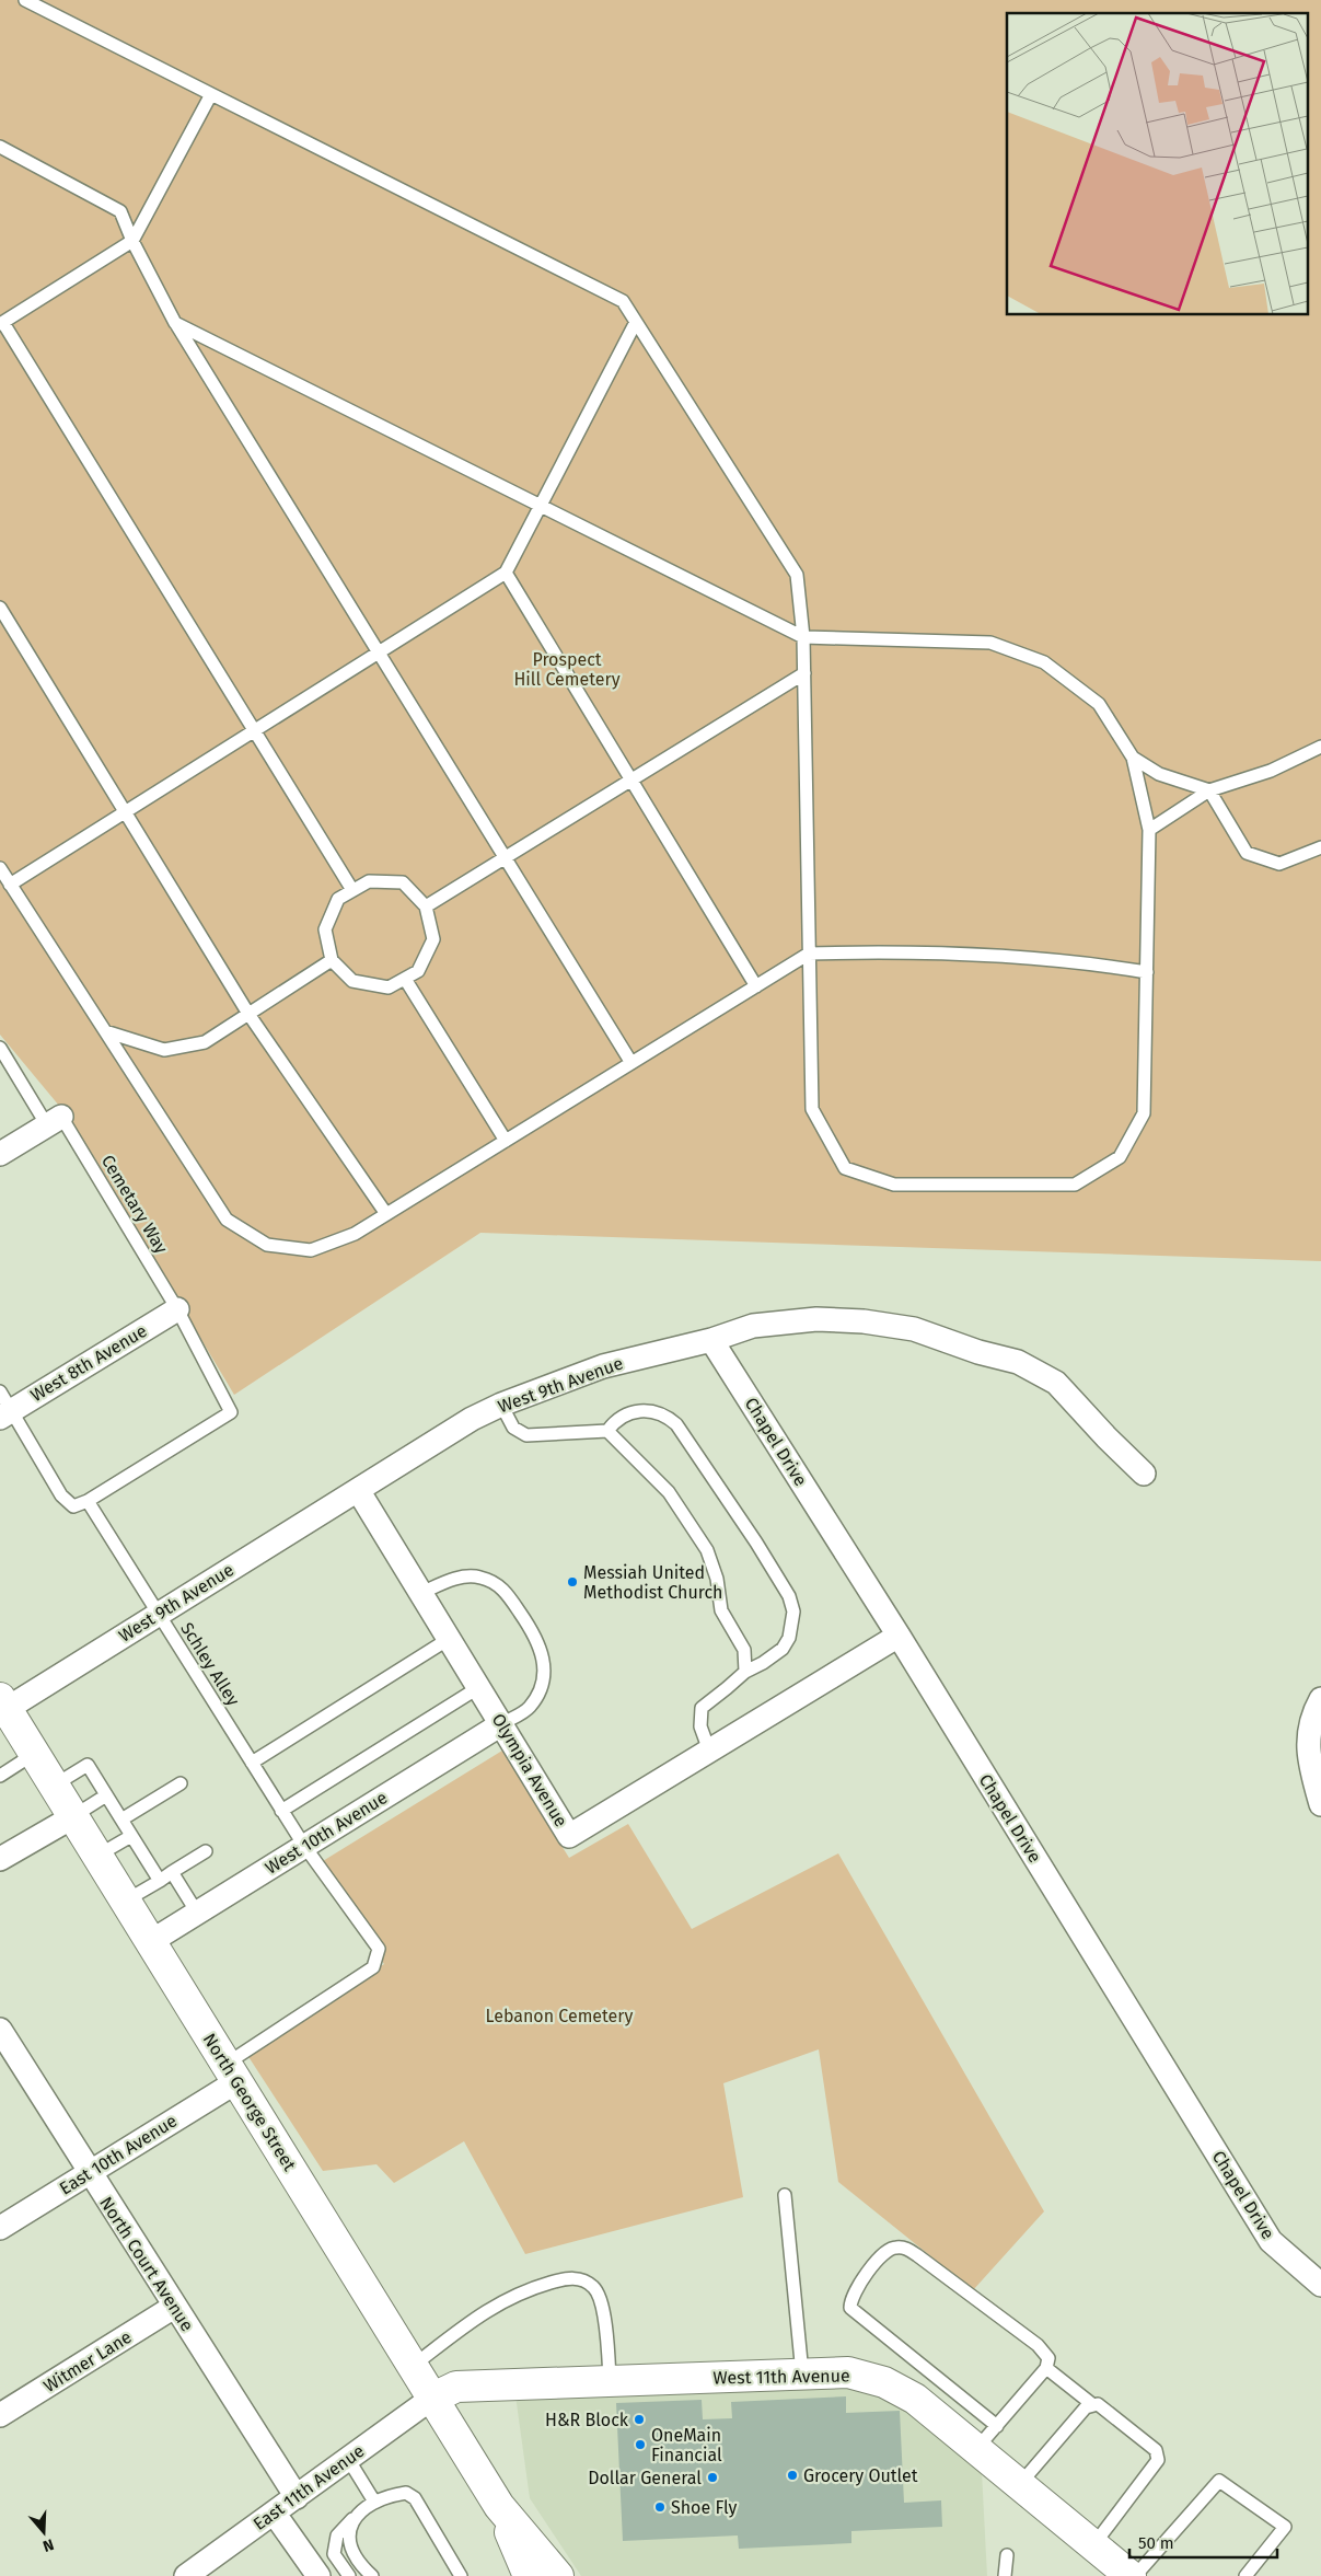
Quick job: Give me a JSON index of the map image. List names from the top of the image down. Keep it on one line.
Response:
{"streets":{"main road":["North George Street","West 11th Avenue"],"street":["West 8th Avenue","West 9th Avenue","Chapel Drive","Olympia Avenue","West 10th Avenue","East 10th Avenue","North Court Avenue","Witmer Lane","East 11th Avenue"],"lane":["Cemetary Way","Schley Alley"]},"crossings":[["Cemetary Way","West 8th Avenue"],["Cemetary Way","Schley Alley"],["West 9th Avenue","Chapel Drive"],["West 9th Avenue","Schley Alley"],["West 9th Avenue","Olympia Avenue"],["West 9th Avenue","North George Street"],["Chapel Drive","Olympia Avenue"],["Schley Alley","West 10th Avenue"],["Schley Alley","North George Street"],["Schley Alley","East 10th Avenue"],["Olympia Avenue","West 10th Avenue"],["West 10th Avenue","North George Street"],["North George Street","East 10th Avenue"],["North George Street","West 11th Avenue"],["North George Street","East 11th Avenue"],["East 10th Avenue","North Court Avenue"],["North Court Avenue","Witmer Lane"],["North Court Avenue","East 11th Avenue"],["West 11th Avenue","East 11th Avenue"]],"parks":["Prospect Hill Cemetery","Lebanon Cemetery"],"places":["Messiah United Methodist Church","H&R Block","OneMain Financial","Grocery Outlet","Dollar General","Shoe Fly"],"scale_bar":"50 m","north":"bottom"}
